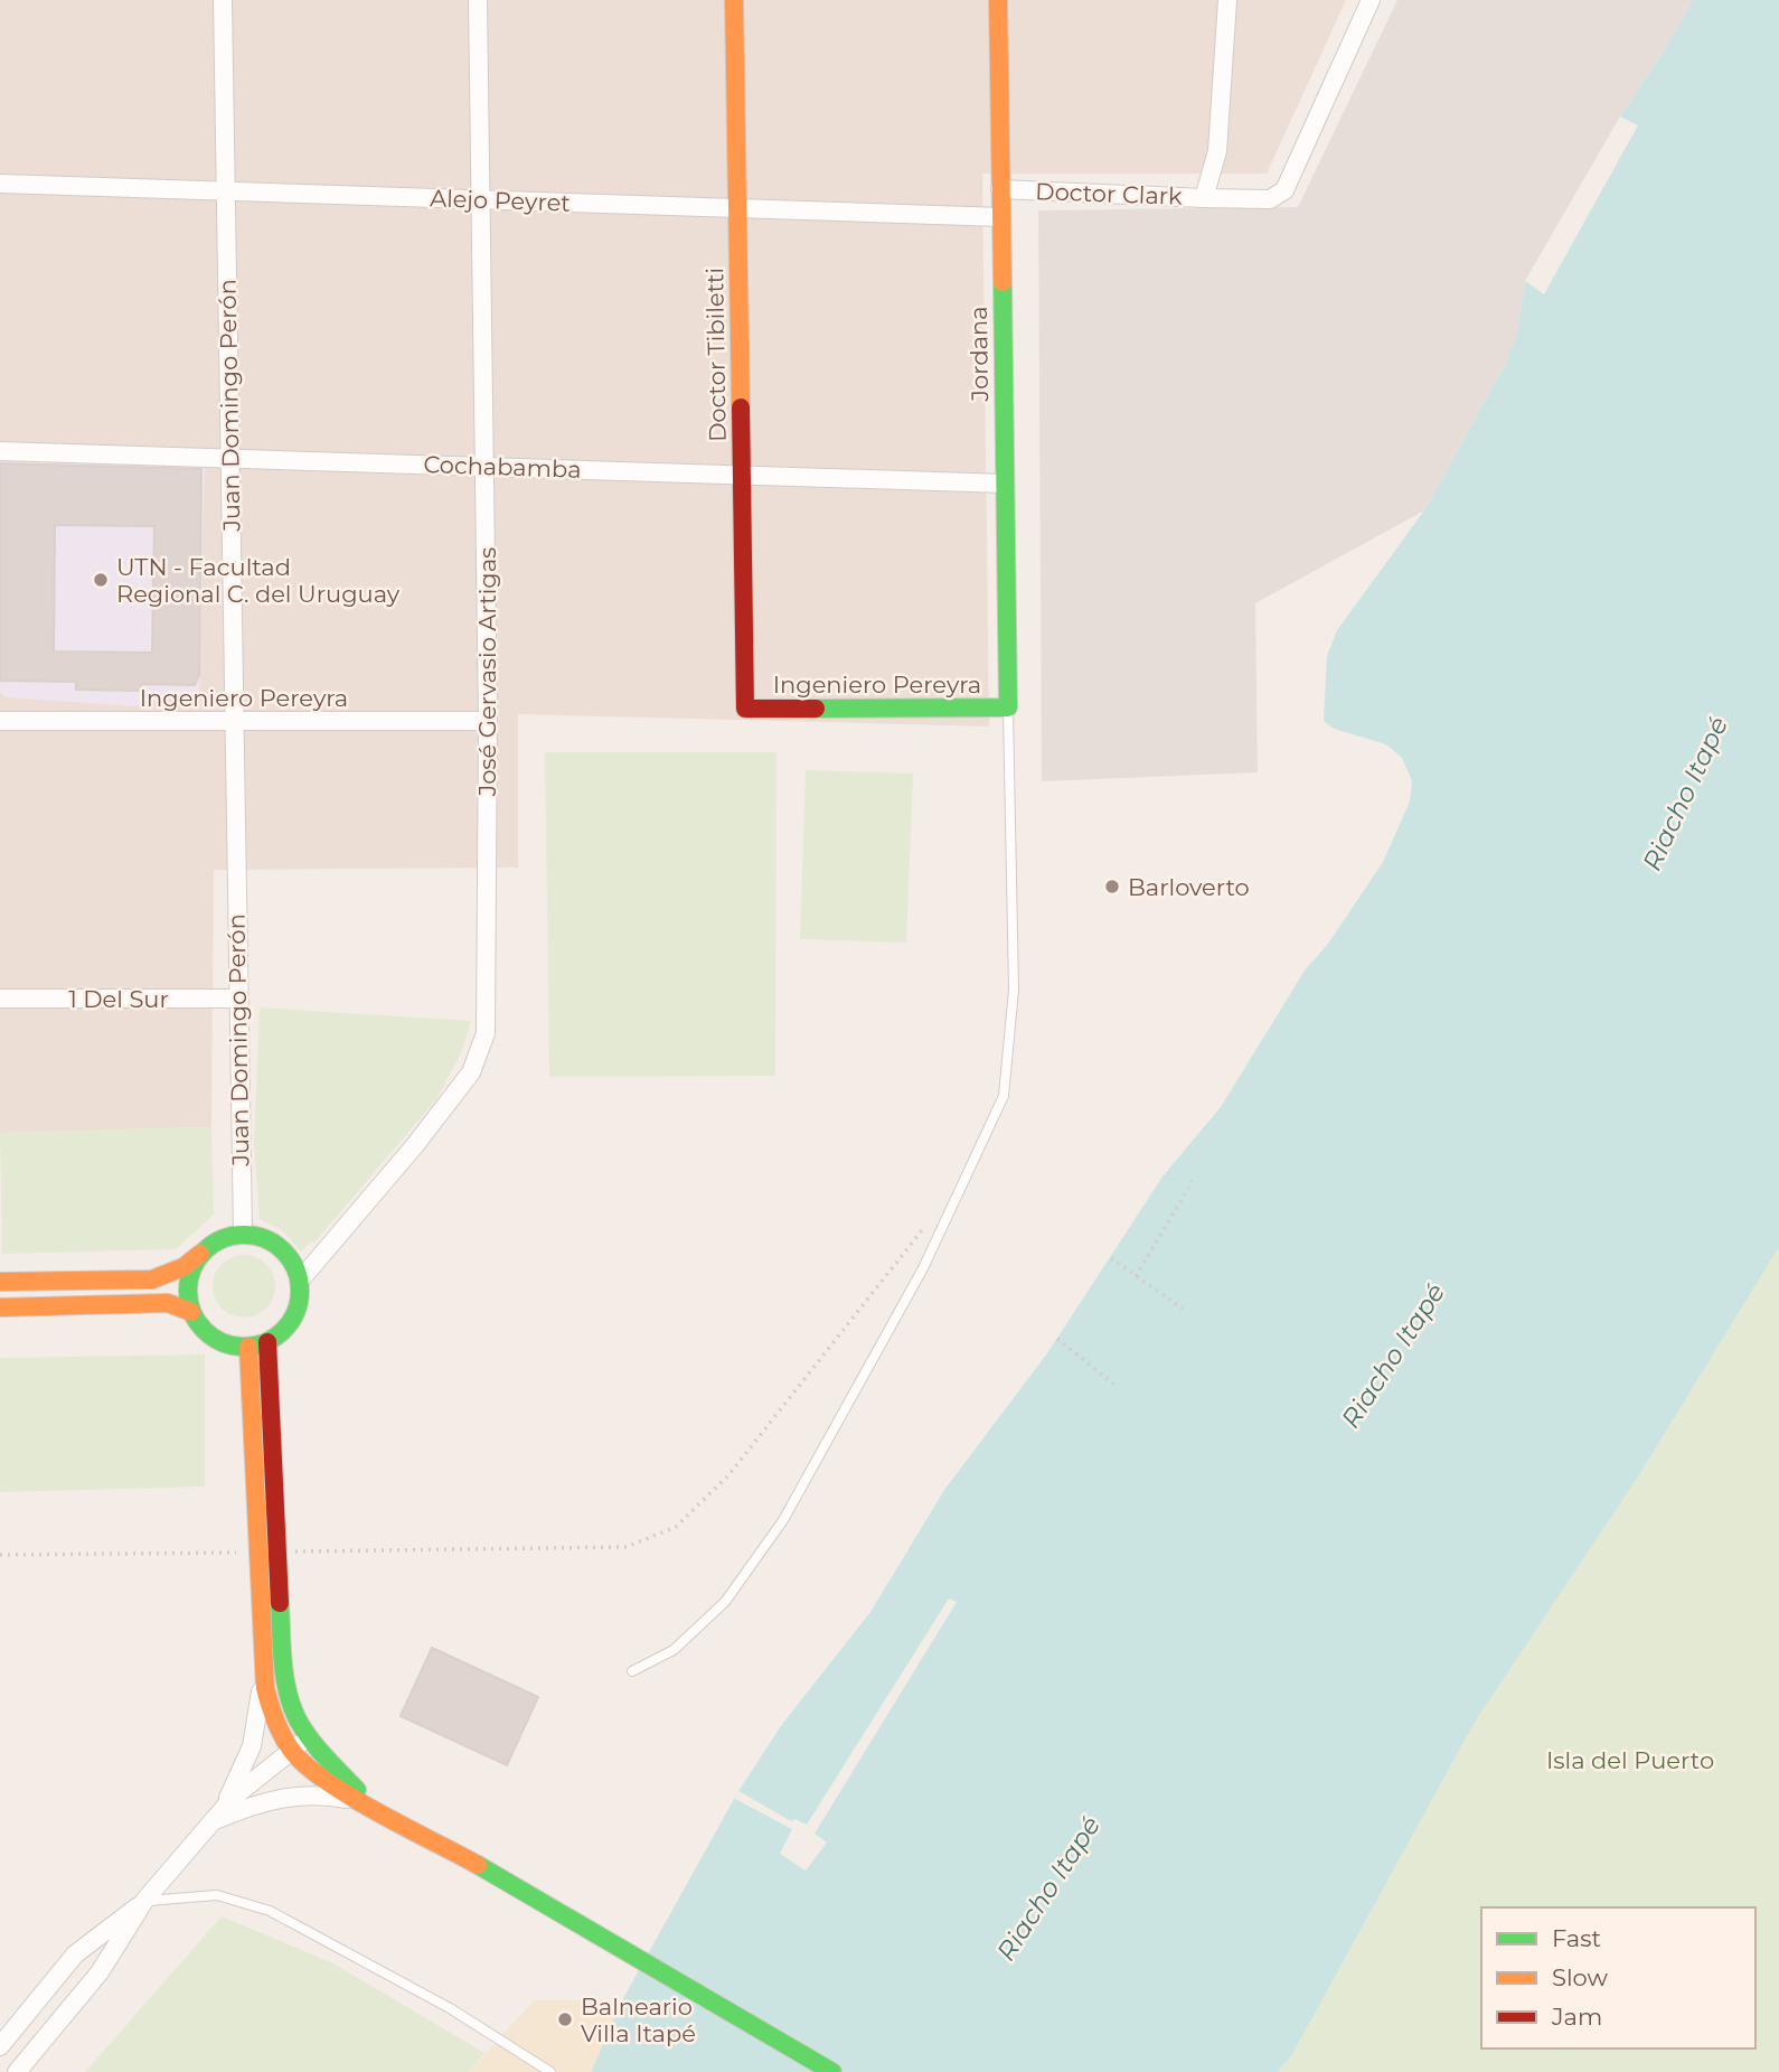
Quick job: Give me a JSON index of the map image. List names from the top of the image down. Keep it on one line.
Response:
{"streets":{"street":["Doctor Clark","Alejo Peyret","Jordana","Doctor Tibiletti","Juan Domingo Perón","Cochabamba","José Gervasio Artigas","Ingeniero Pereyra","1 Del Sur"]},"crossings":[["Doctor Clark","Jordana"],["Alejo Peyret","Jordana"],["Alejo Peyret","Doctor Tibiletti"],["Alejo Peyret","Juan Domingo Perón"],["Alejo Peyret","José Gervasio Artigas"],["Jordana","Cochabamba"],["Jordana","Ingeniero Pereyra"],["Doctor Tibiletti","Cochabamba"],["Doctor Tibiletti","Ingeniero Pereyra"],["Juan Domingo Perón","Cochabamba"],["Juan Domingo Perón","José Gervasio Artigas"],["Juan Domingo Perón","Ingeniero Pereyra"],["Juan Domingo Perón","1 Del Sur"],["Cochabamba","José Gervasio Artigas"],["José Gervasio Artigas","Ingeniero Pereyra"]],"water":["Riacho Itapé"],"parks":["Isla del Puerto"],"places":["UTN - Facultad Regional C. del Uruguay","Barloverto","Balneario Villa Itapé"],"legend":["Fast","Slow","Jam"]}
